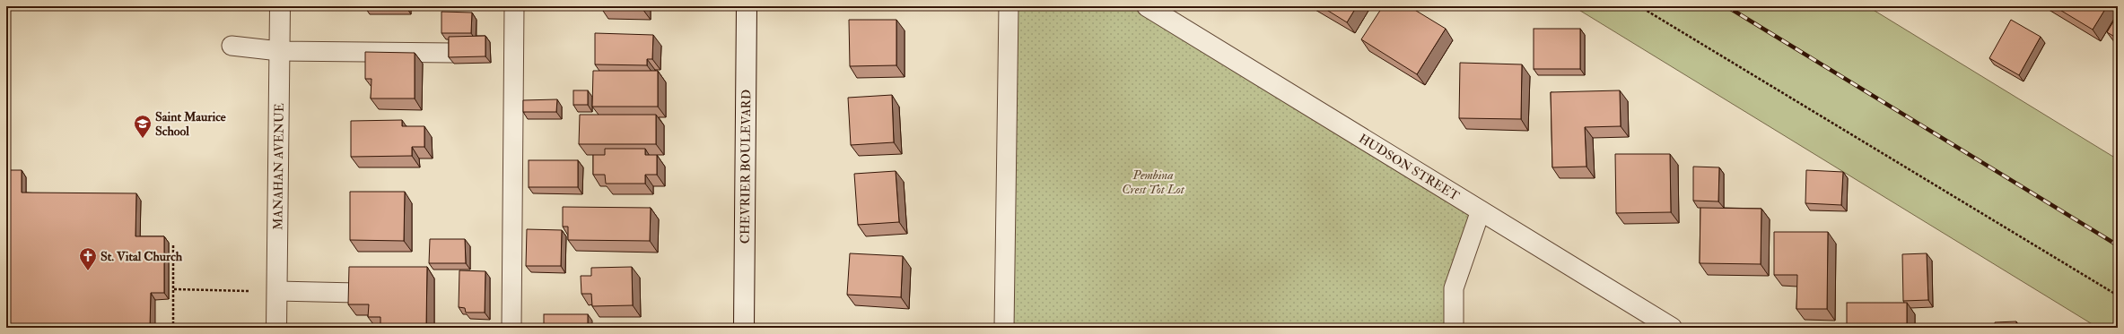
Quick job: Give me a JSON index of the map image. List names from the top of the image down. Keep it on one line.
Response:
{"streets":{"street":["MANAHAN AVENUE","CHEVRIER BOULEVARD","HUDSON STREET"]},"parks":["Pembina Crest Tot Lot"],"places":{"school or university":["Saint Maurice School"],"church":["St. Vital Church"]}}
